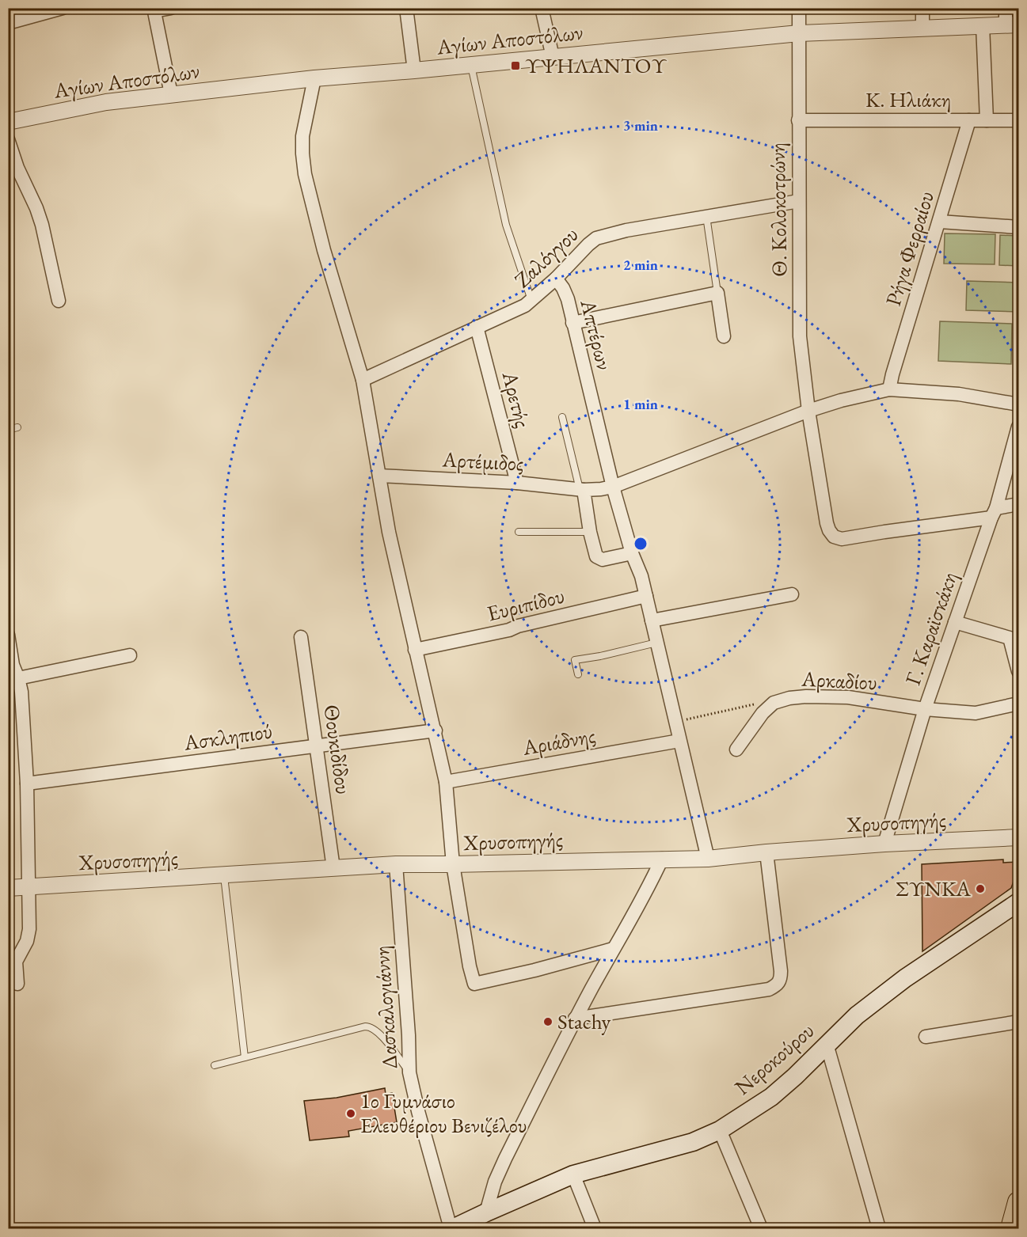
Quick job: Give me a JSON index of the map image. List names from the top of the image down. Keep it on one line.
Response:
{"streets":{"main road":["Νεροκούρου"],"street":["Αγίων Αποστόλων","Κ. Ηλιάκη","Θ. Κολοκοτρώνη","Ρήγα Φερραίου","Ζαλόγγου","Απτέρων","Αρετής","Αρτέμιδος","Ευριπίδου","Γ. Καραϊσκάκη","Αρκαδίου","Ασκληπιού","Αριάδνης","Θουκιδίδου","Χρυσοπηγής","Δασκαλογιάννη"]},"crossings":[["Αγίων Αποστόλων","Θ. Κολοκοτρώνη"],["Κ. Ηλιάκη","Θ. Κολοκοτρώνη"],["Κ. Ηλιάκη","Ρήγα Φερραίου"],["Θ. Κολοκοτρώνη","Ζαλόγγου"],["Θ. Κολοκοτρώνη","Γ. Καραϊσκάκη"],["Ζαλόγγου","Απτέρων"],["Ζαλόγγου","Αρετής"],["Αρετής","Αρτέμιδος"],["Γ. Καραϊσκάκη","Αρκαδίου"],["Γ. Καραϊσκάκη","Χρυσοπηγής"],["Ασκληπιού","Θουκιδίδου"],["Θουκιδίδου","Χρυσοπηγής"],["Χρυσοπηγής","Δασκαλογιάννη"],["Δασκαλογιάννη","Νεροκούρου"]],"places":{"transit":["ΥΨΗΛΑΝΤΟΥ"],"other":["ΣΥΝΚΑ","Stachy","1ο Γυμνάσιο Ελευθέριου Βενιζέλου"]},"rings":["3 min","2 min","1 min"]}
